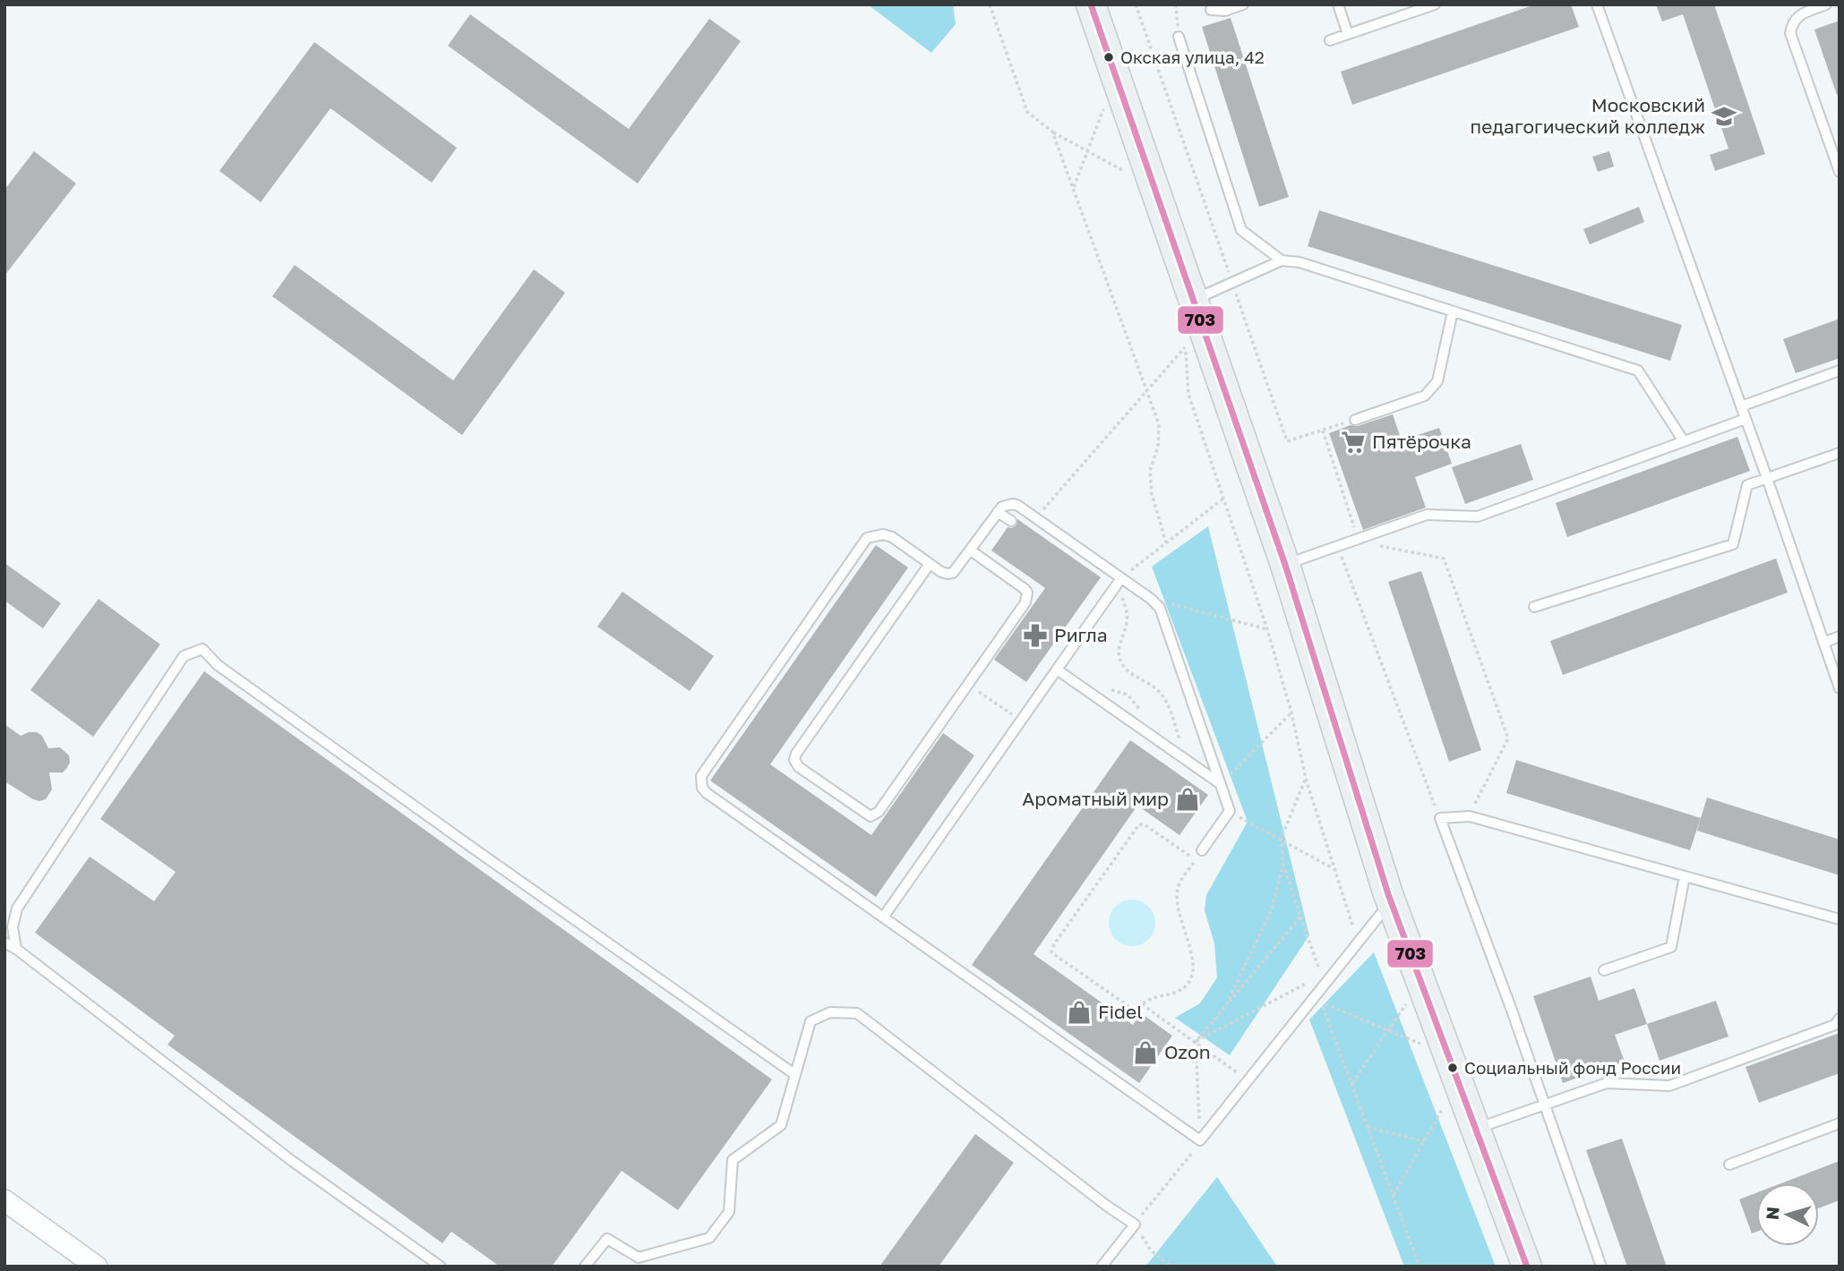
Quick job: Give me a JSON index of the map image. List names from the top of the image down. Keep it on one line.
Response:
{"places":{"other":["Окская улица, 42","Социальный фонд России"],"school or university":["Московский педагогический колледж"],"supermarket":["Пятёрочка"],"pharmacy":["Ригла"],"shop":["Ароматный мир","Fidel","Ozon"]},"lines":["transit line 703"],"north":"left"}
